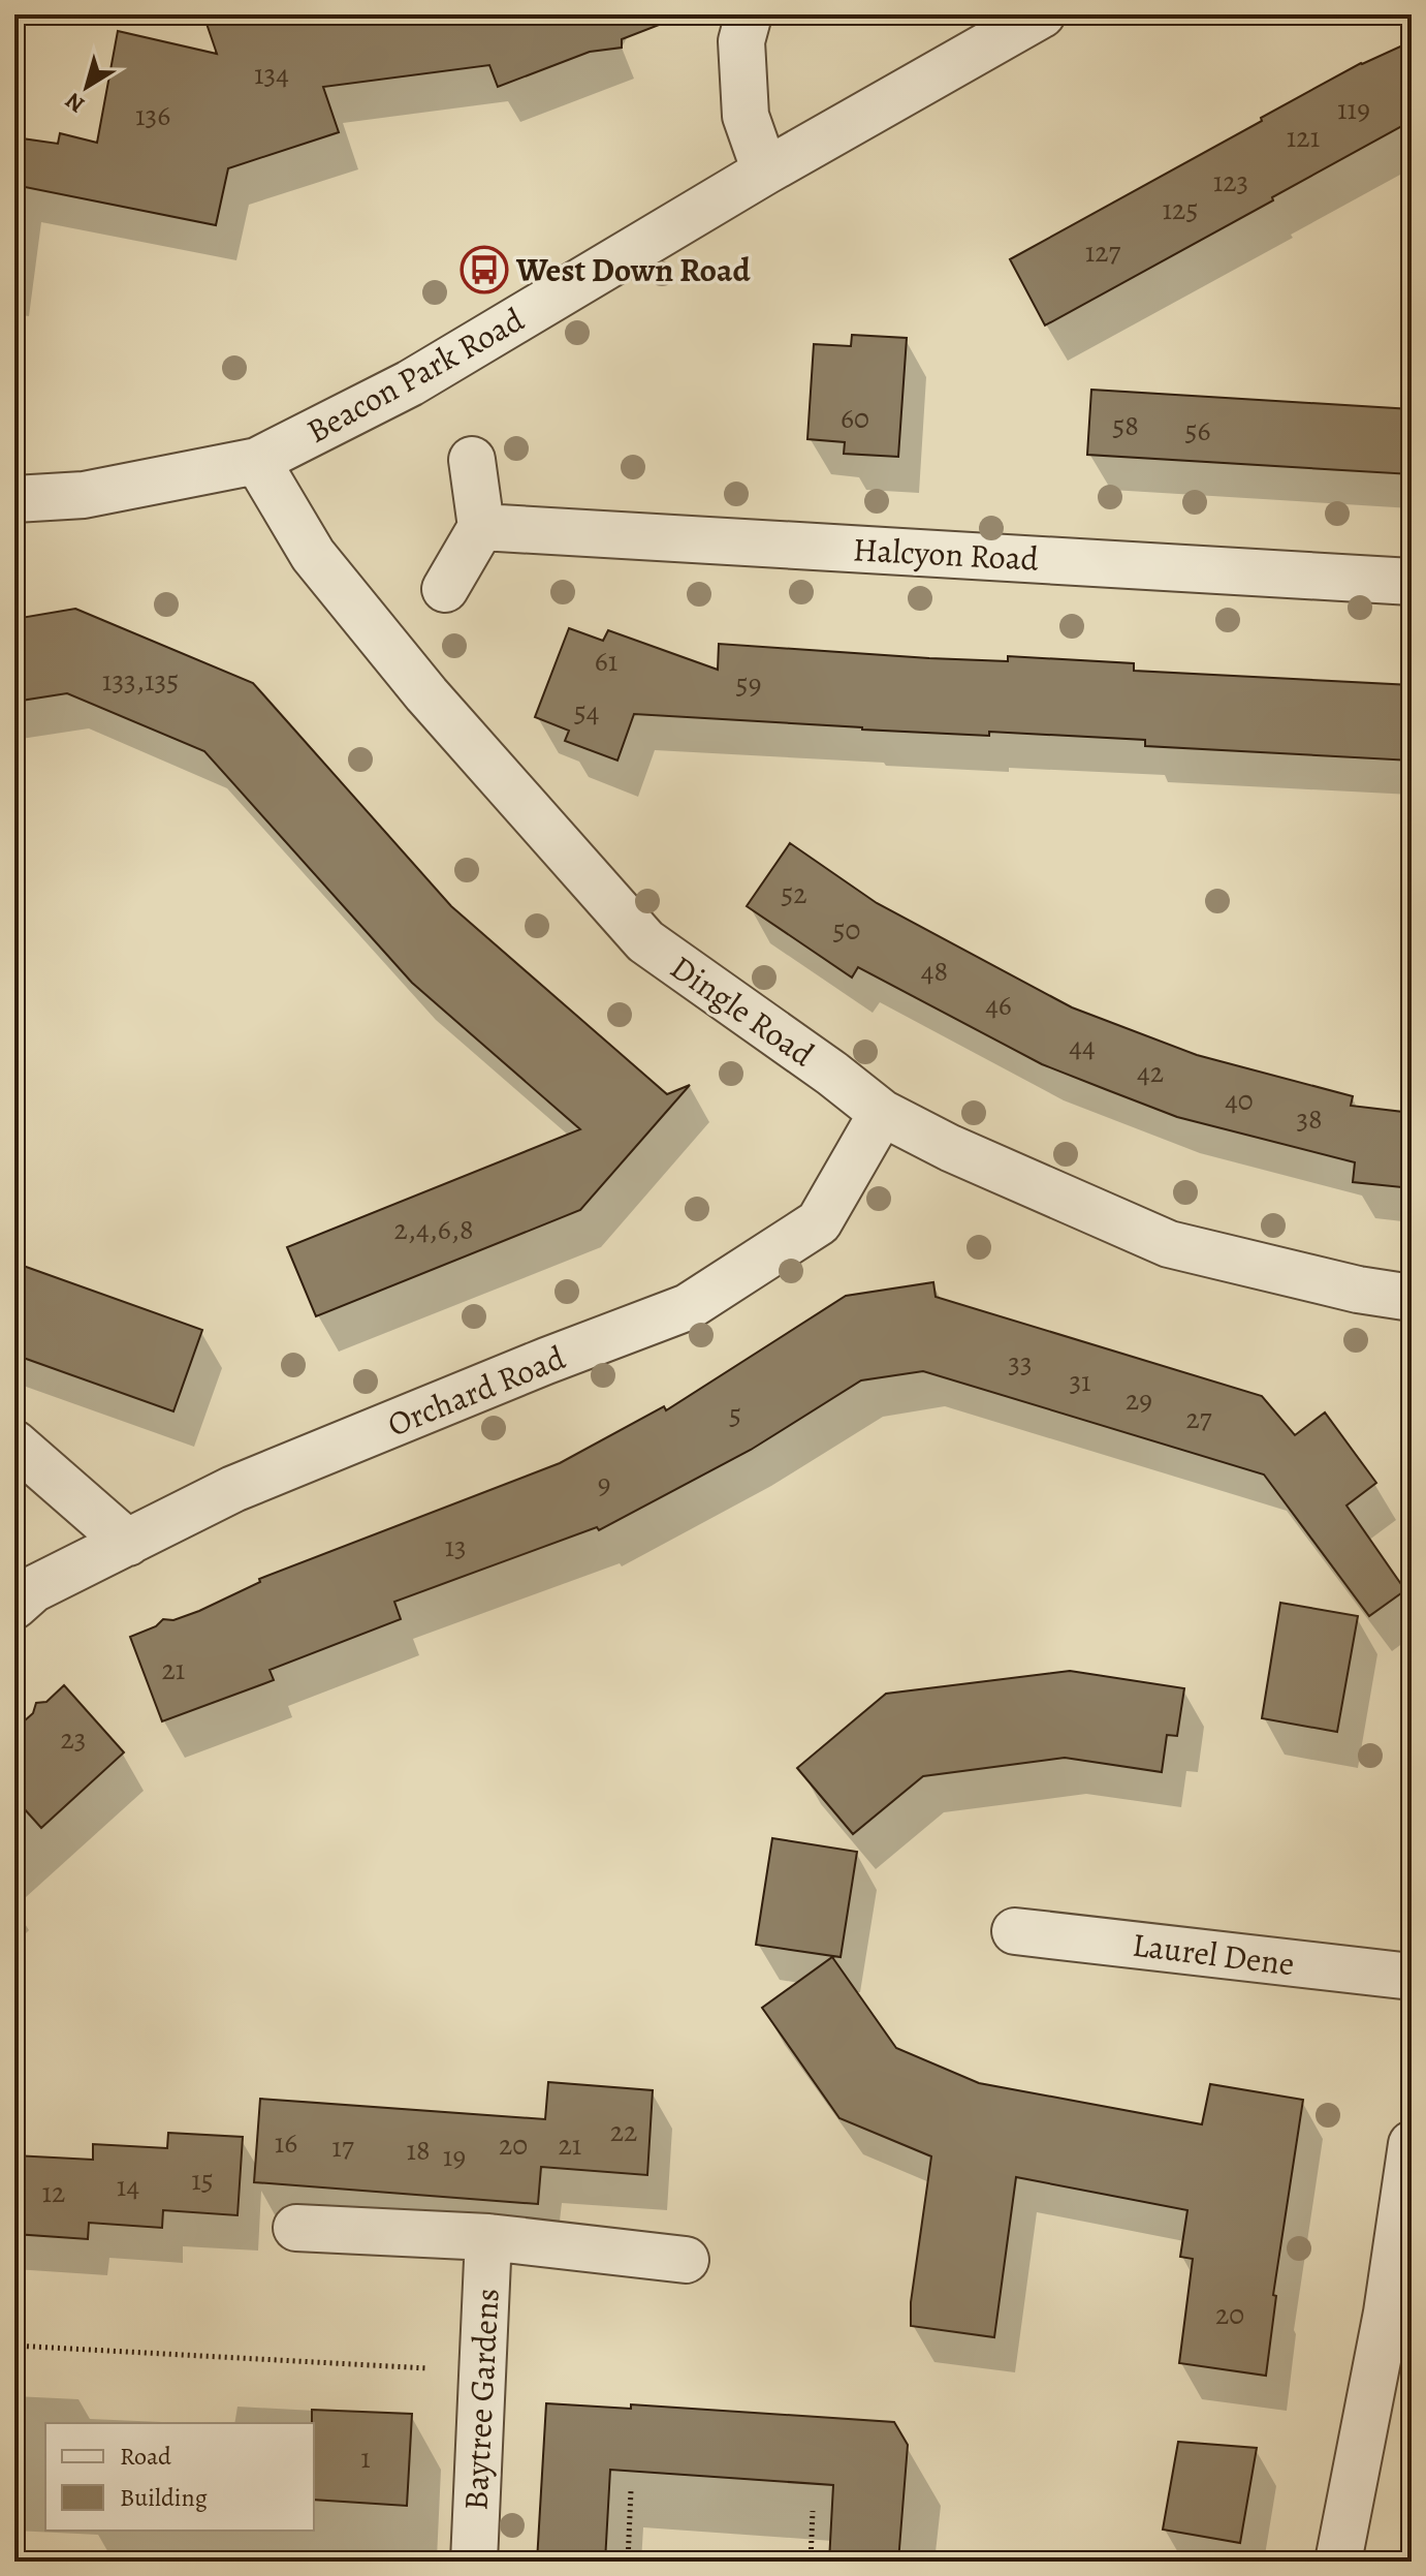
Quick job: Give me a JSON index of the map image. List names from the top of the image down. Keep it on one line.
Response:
{"streets":{"street":["Beacon Park Road","Halcyon Road","Dingle Road","Orchard Road","Laurel Dene","Baytree Gardens"]},"crossings":[["Beacon Park Road","Dingle Road"],["Dingle Road","Orchard Road"]],"places":{"bus stop":["West Down Road"]},"house_numbers":["134","119","136","121","123","125","127","60","58","56","61","133,135","59","54","52","50","48","46","44","42","40","38","2,4,6,8","33","31","29","5","27","9","13","21","23","22","16","20","21","17","18","19","15","14","12","20","1"],"legend":["Road","Building"],"north":"bottom left"}
